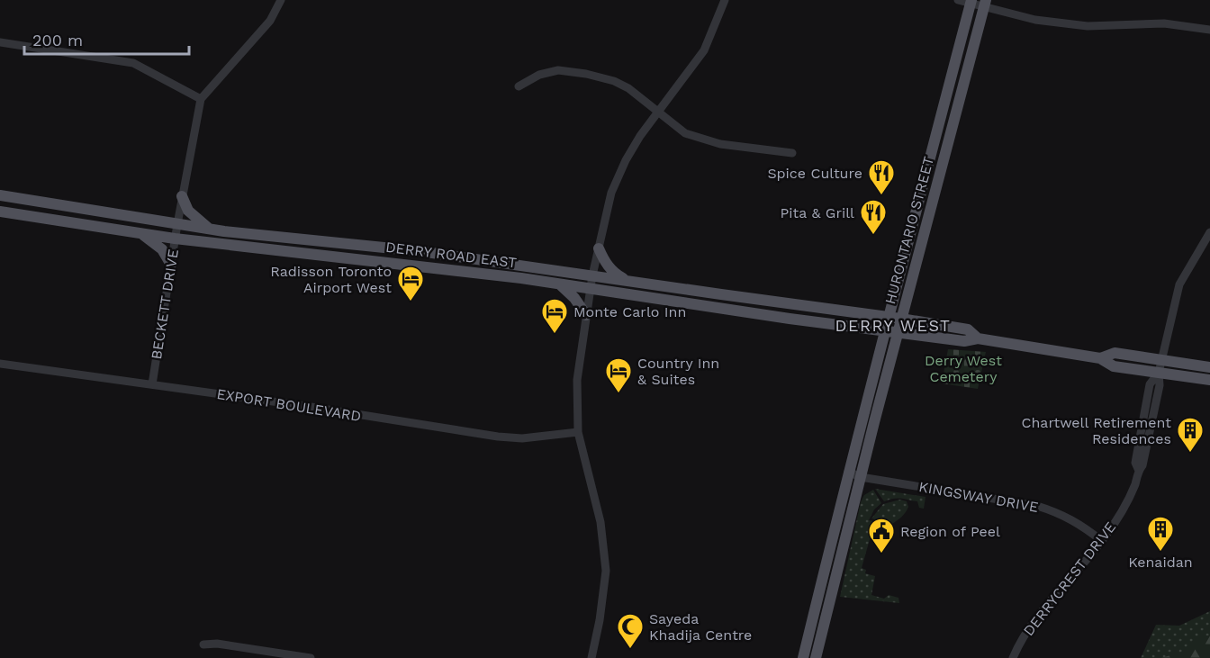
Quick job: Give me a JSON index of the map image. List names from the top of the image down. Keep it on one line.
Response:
{"streets":{"main road":["HURONTARIO STREET","DERRY ROAD EAST"],"street":["BECKETT DRIVE","EXPORT BOULEVARD","KINGSWAY DRIVE","DERRYCREST DRIVE"]},"crossings":[["HURONTARIO STREET","DERRY ROAD EAST"],["HURONTARIO STREET","KINGSWAY DRIVE"],["DERRY ROAD EAST","BECKETT DRIVE"],["BECKETT DRIVE","EXPORT BOULEVARD"],["KINGSWAY DRIVE","DERRYCREST DRIVE"]],"districts":["DERRY WEST"],"parks":["Derry West Cemetery"],"places":{"restaurant":["Spice Culture","Pita & Grill"],"hotel":["Radisson Toronto Airport West","Monte Carlo Inn","Country Inn & Suites"],"building":["Chartwell Retirement Residences","Kenaidan"],"public building":["Region of Peel"],"mosque":["Sayeda Khadija Centre"]},"scale_bar":"200 m"}
